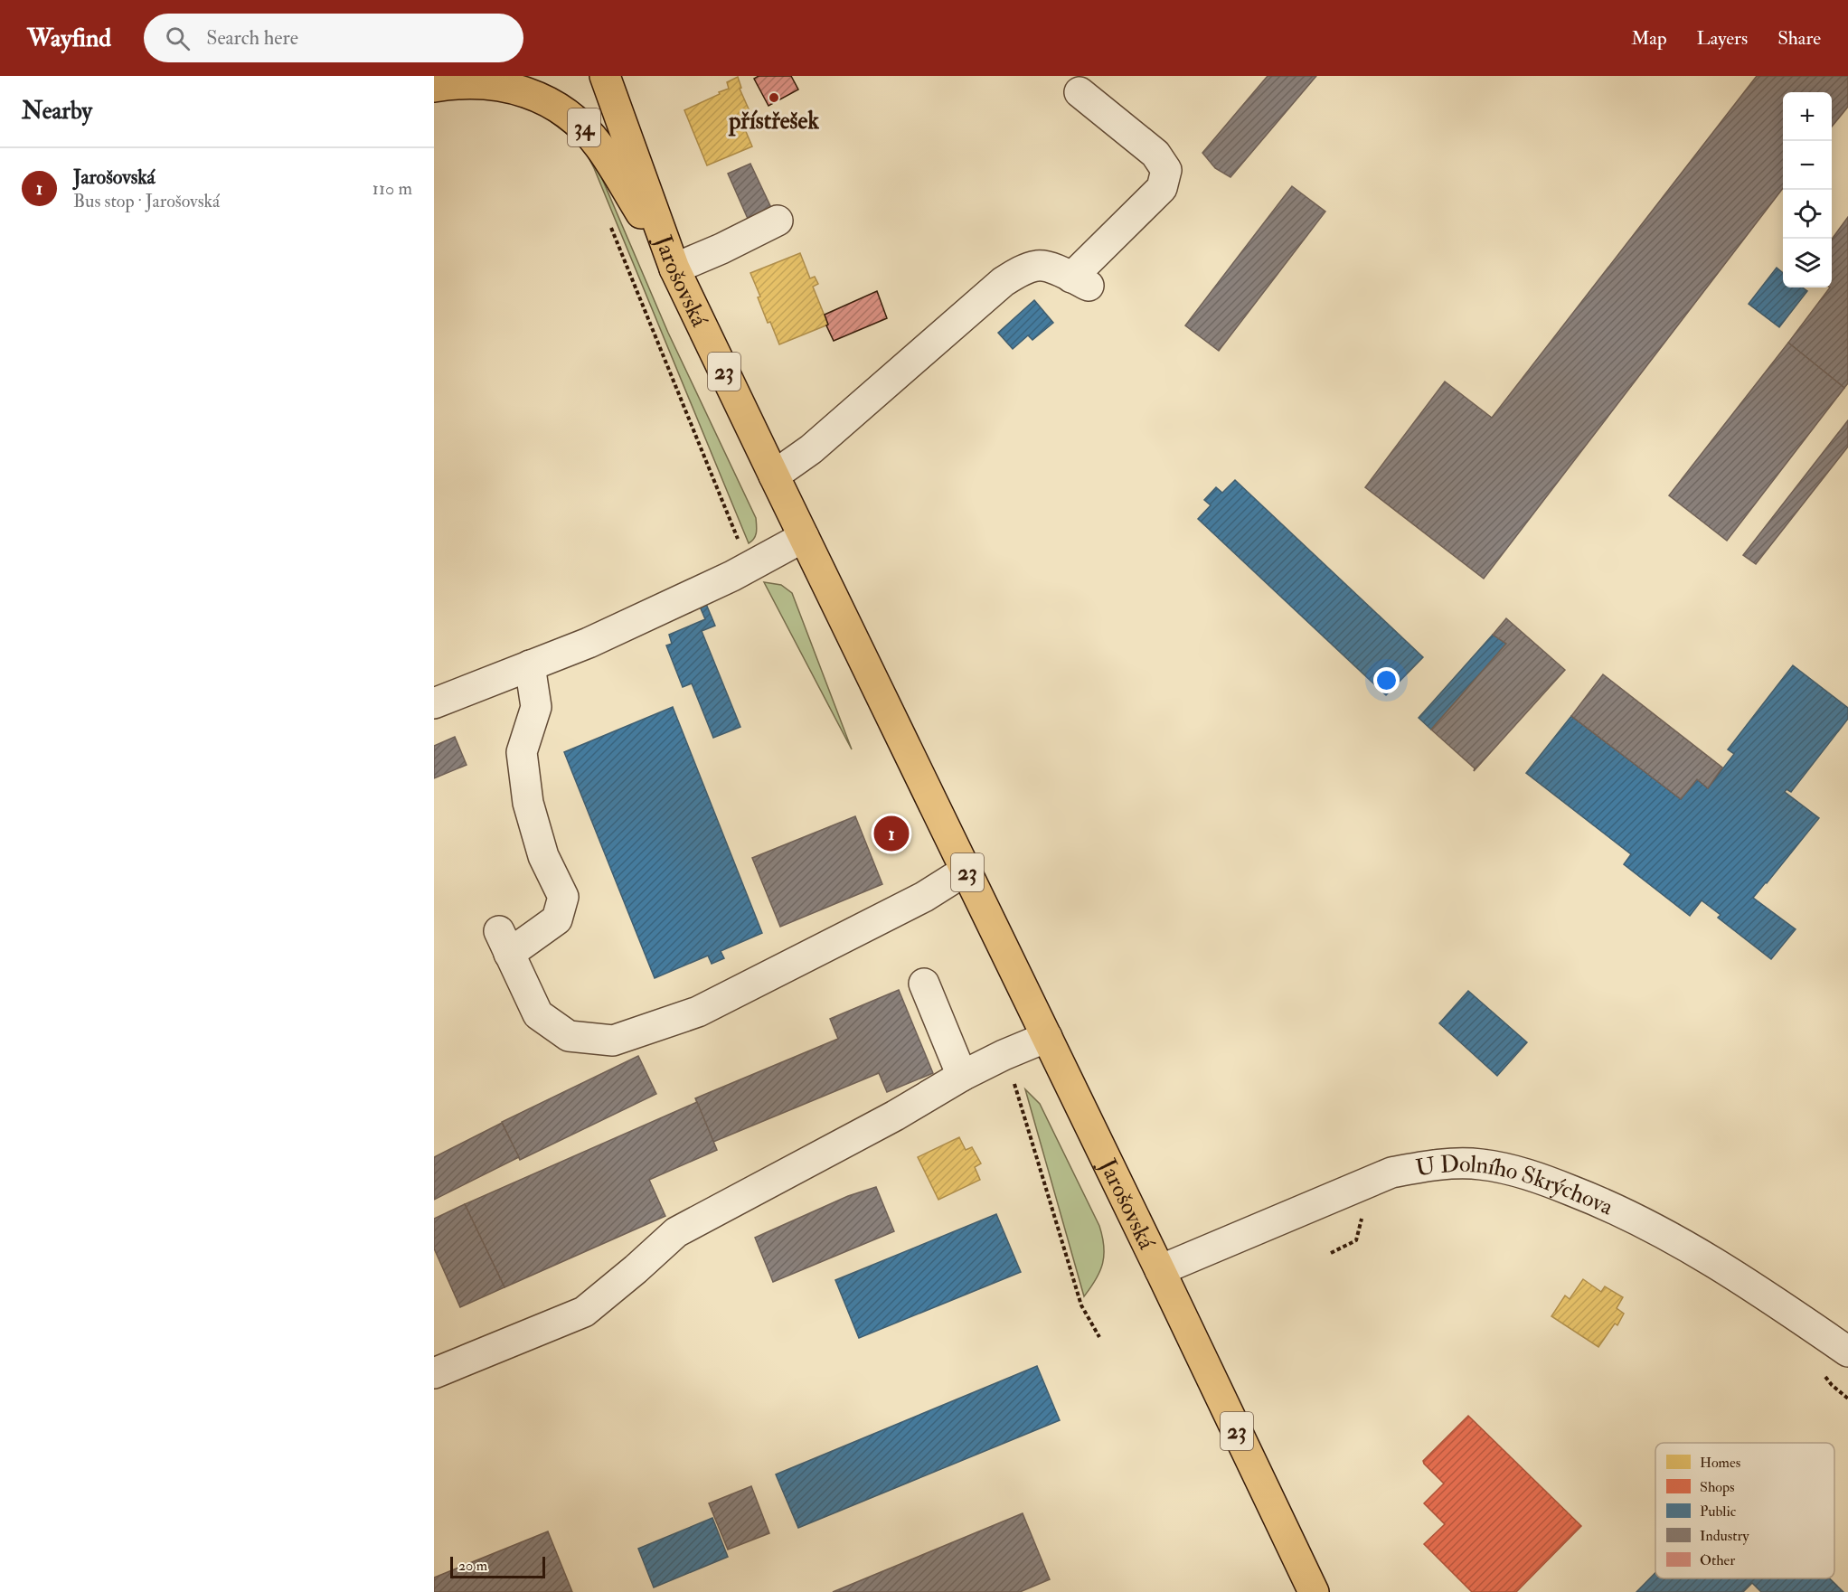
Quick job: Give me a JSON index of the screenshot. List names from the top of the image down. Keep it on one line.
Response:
{"streets":{"main road":["34","Jarošovská","23"],"street":["U Dolního Skrýchova"]},"crossings":[["34","Jarošovská"],["Jarošovská","U Dolního Skrýchova"]],"places":["přístřešek"],"legend":["Homes","Shops","Public","Industry","Other"],"scale_bar":"20 m","page":{"header":"Wayfind","search":"Search here","nav":["Map","Layers","Share"],"heading":"Nearby","map_buttons":["+","−"],"list":[{"mark":"1","name":"Jarošovská","note":"Bus stop · Jarošovská","value":"110 m"}],"pins":"1","scale":"20 m"}}
